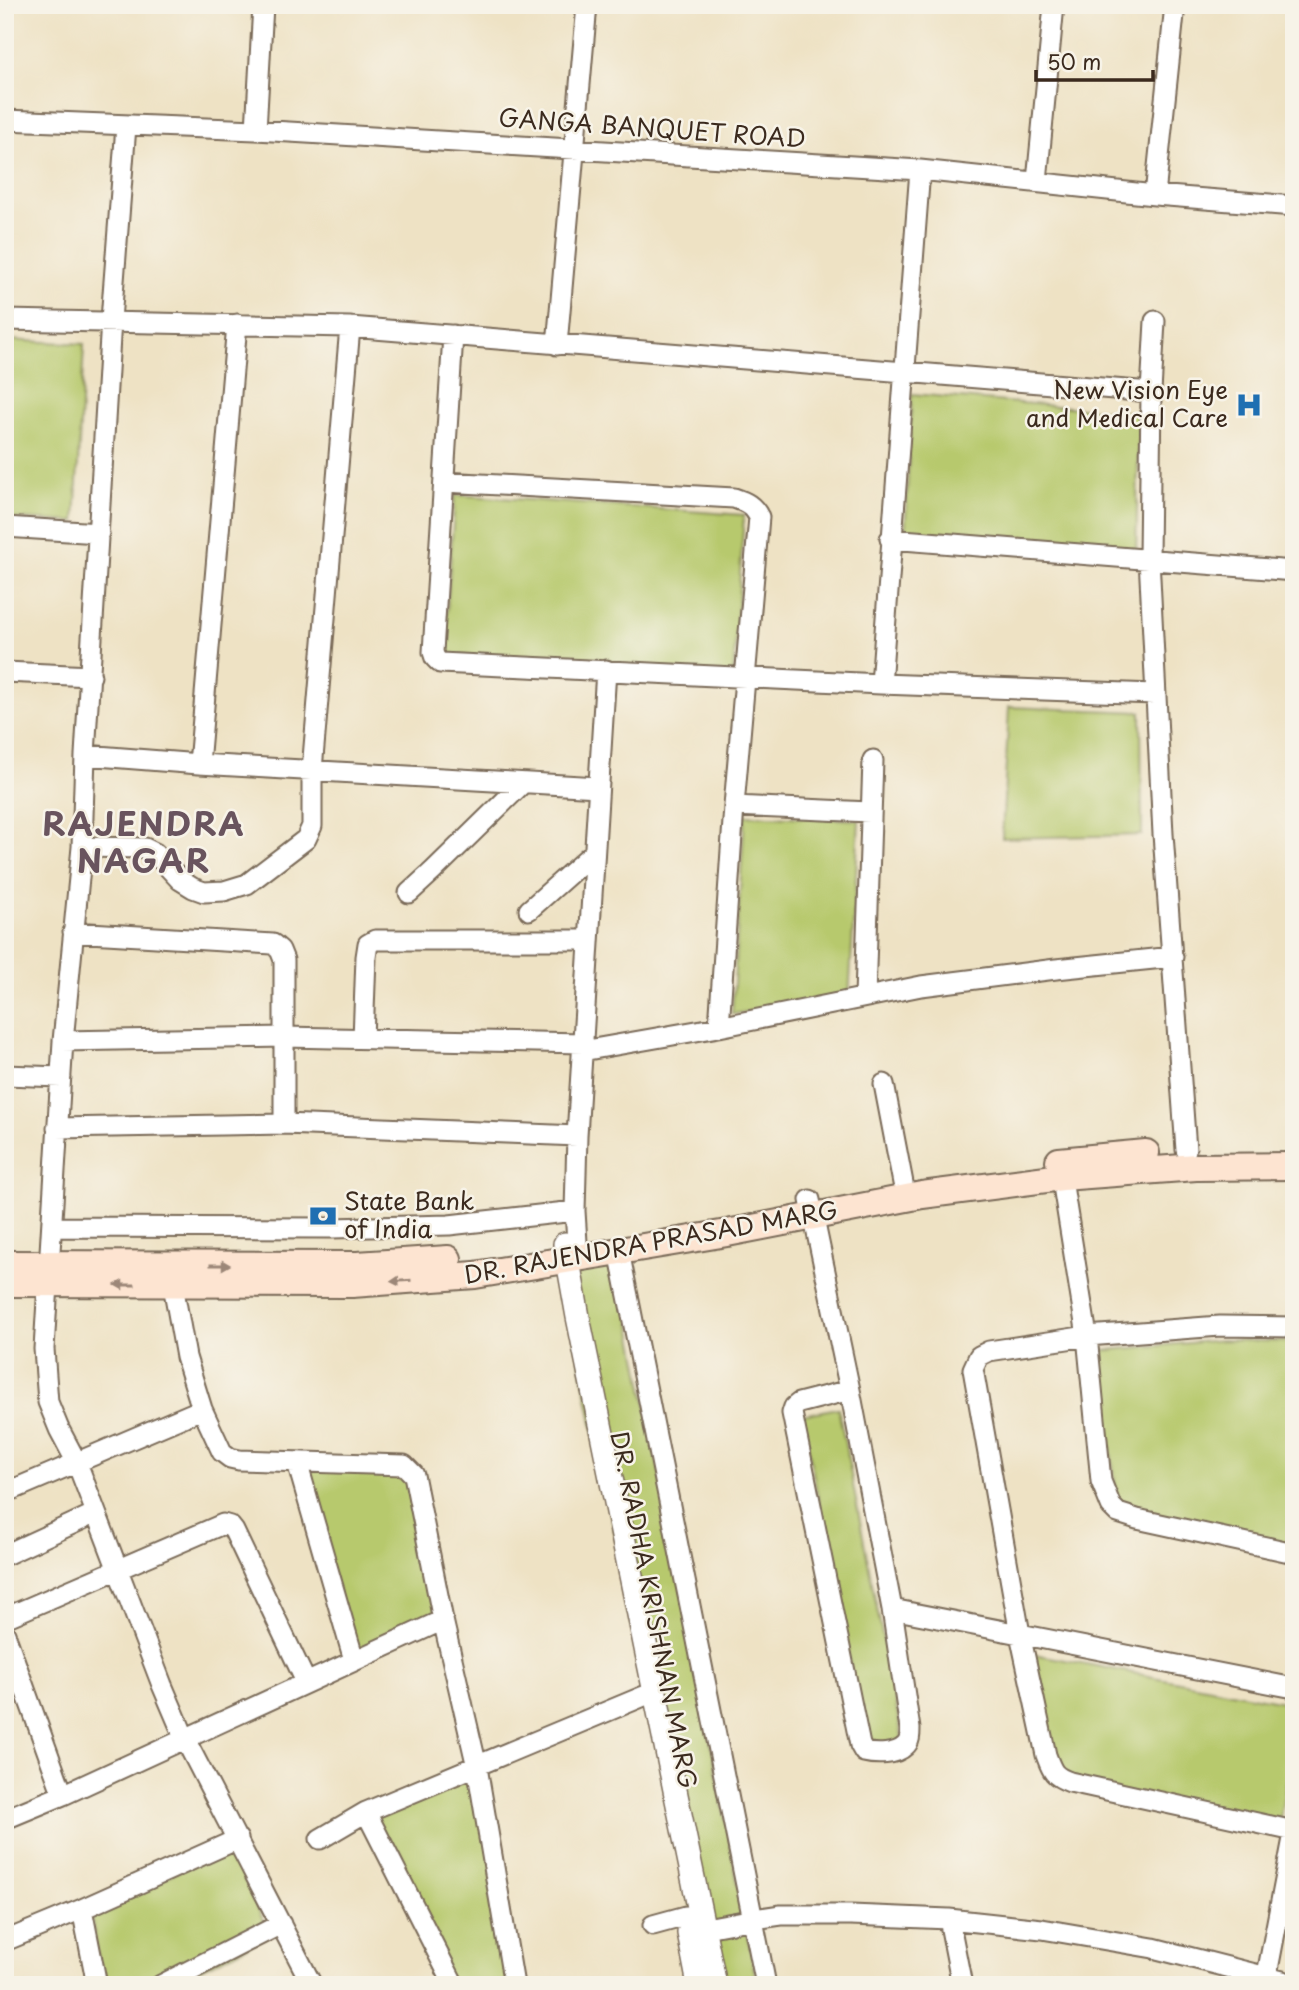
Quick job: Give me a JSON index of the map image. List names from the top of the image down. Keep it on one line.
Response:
{"streets":{"main road":["DR. RAJENDRA PRASAD MARG"],"street":["GANGA BANQUET ROAD","DR. RADHA KRISHNAN MARG"]},"crossings":[["DR. RAJENDRA PRASAD MARG","DR. RADHA KRISHNAN MARG"]],"districts":["RAJENDRA NAGAR"],"places":{"hospital":["New Vision Eye and Medical Care"],"bank":["State Bank of India"]},"scale_bar":"50 m"}
